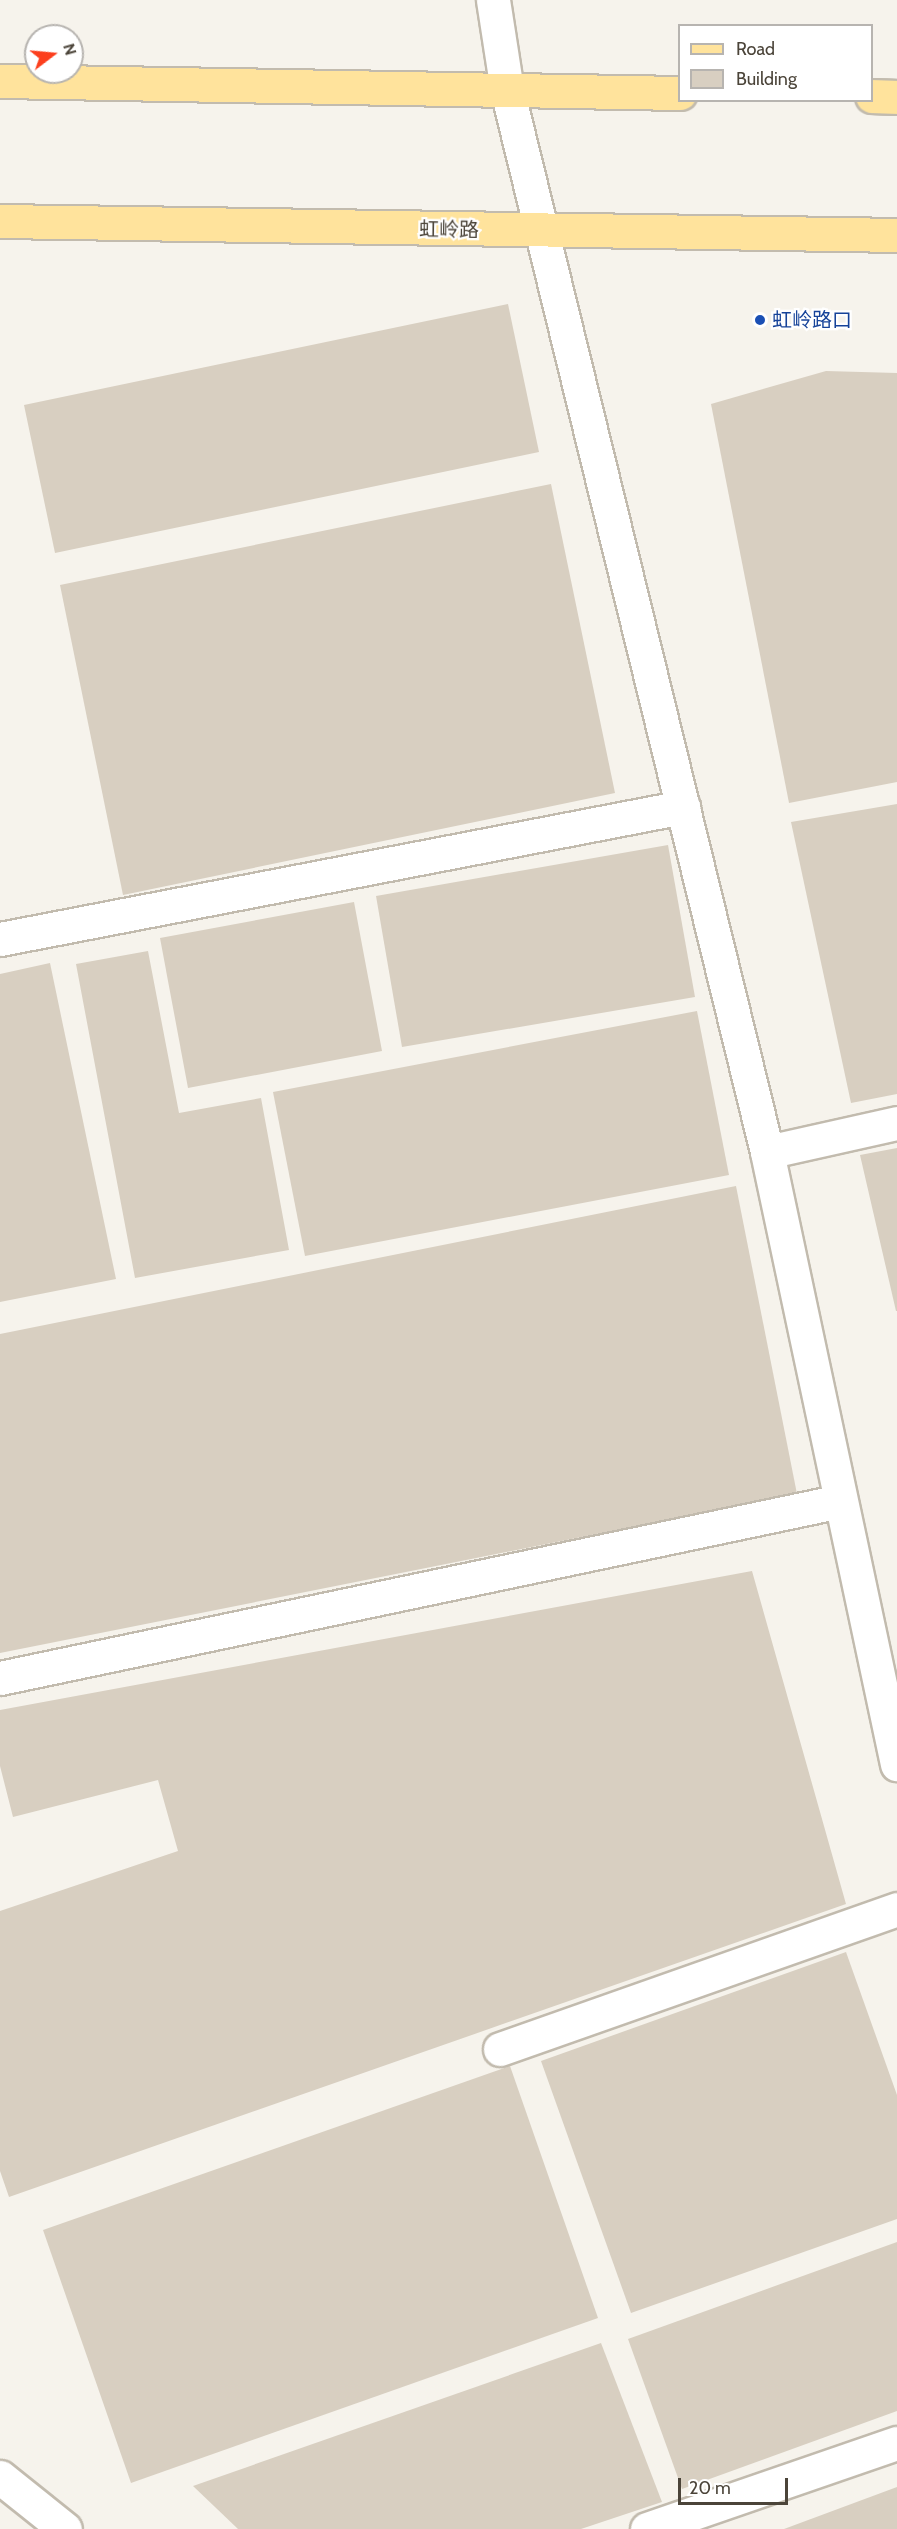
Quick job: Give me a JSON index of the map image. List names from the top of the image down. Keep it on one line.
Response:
{"streets":{"main road":["虹岭路"]},"places":["虹岭路口"],"legend":["Road","Building"],"scale_bar":"20 m","north":"right"}
